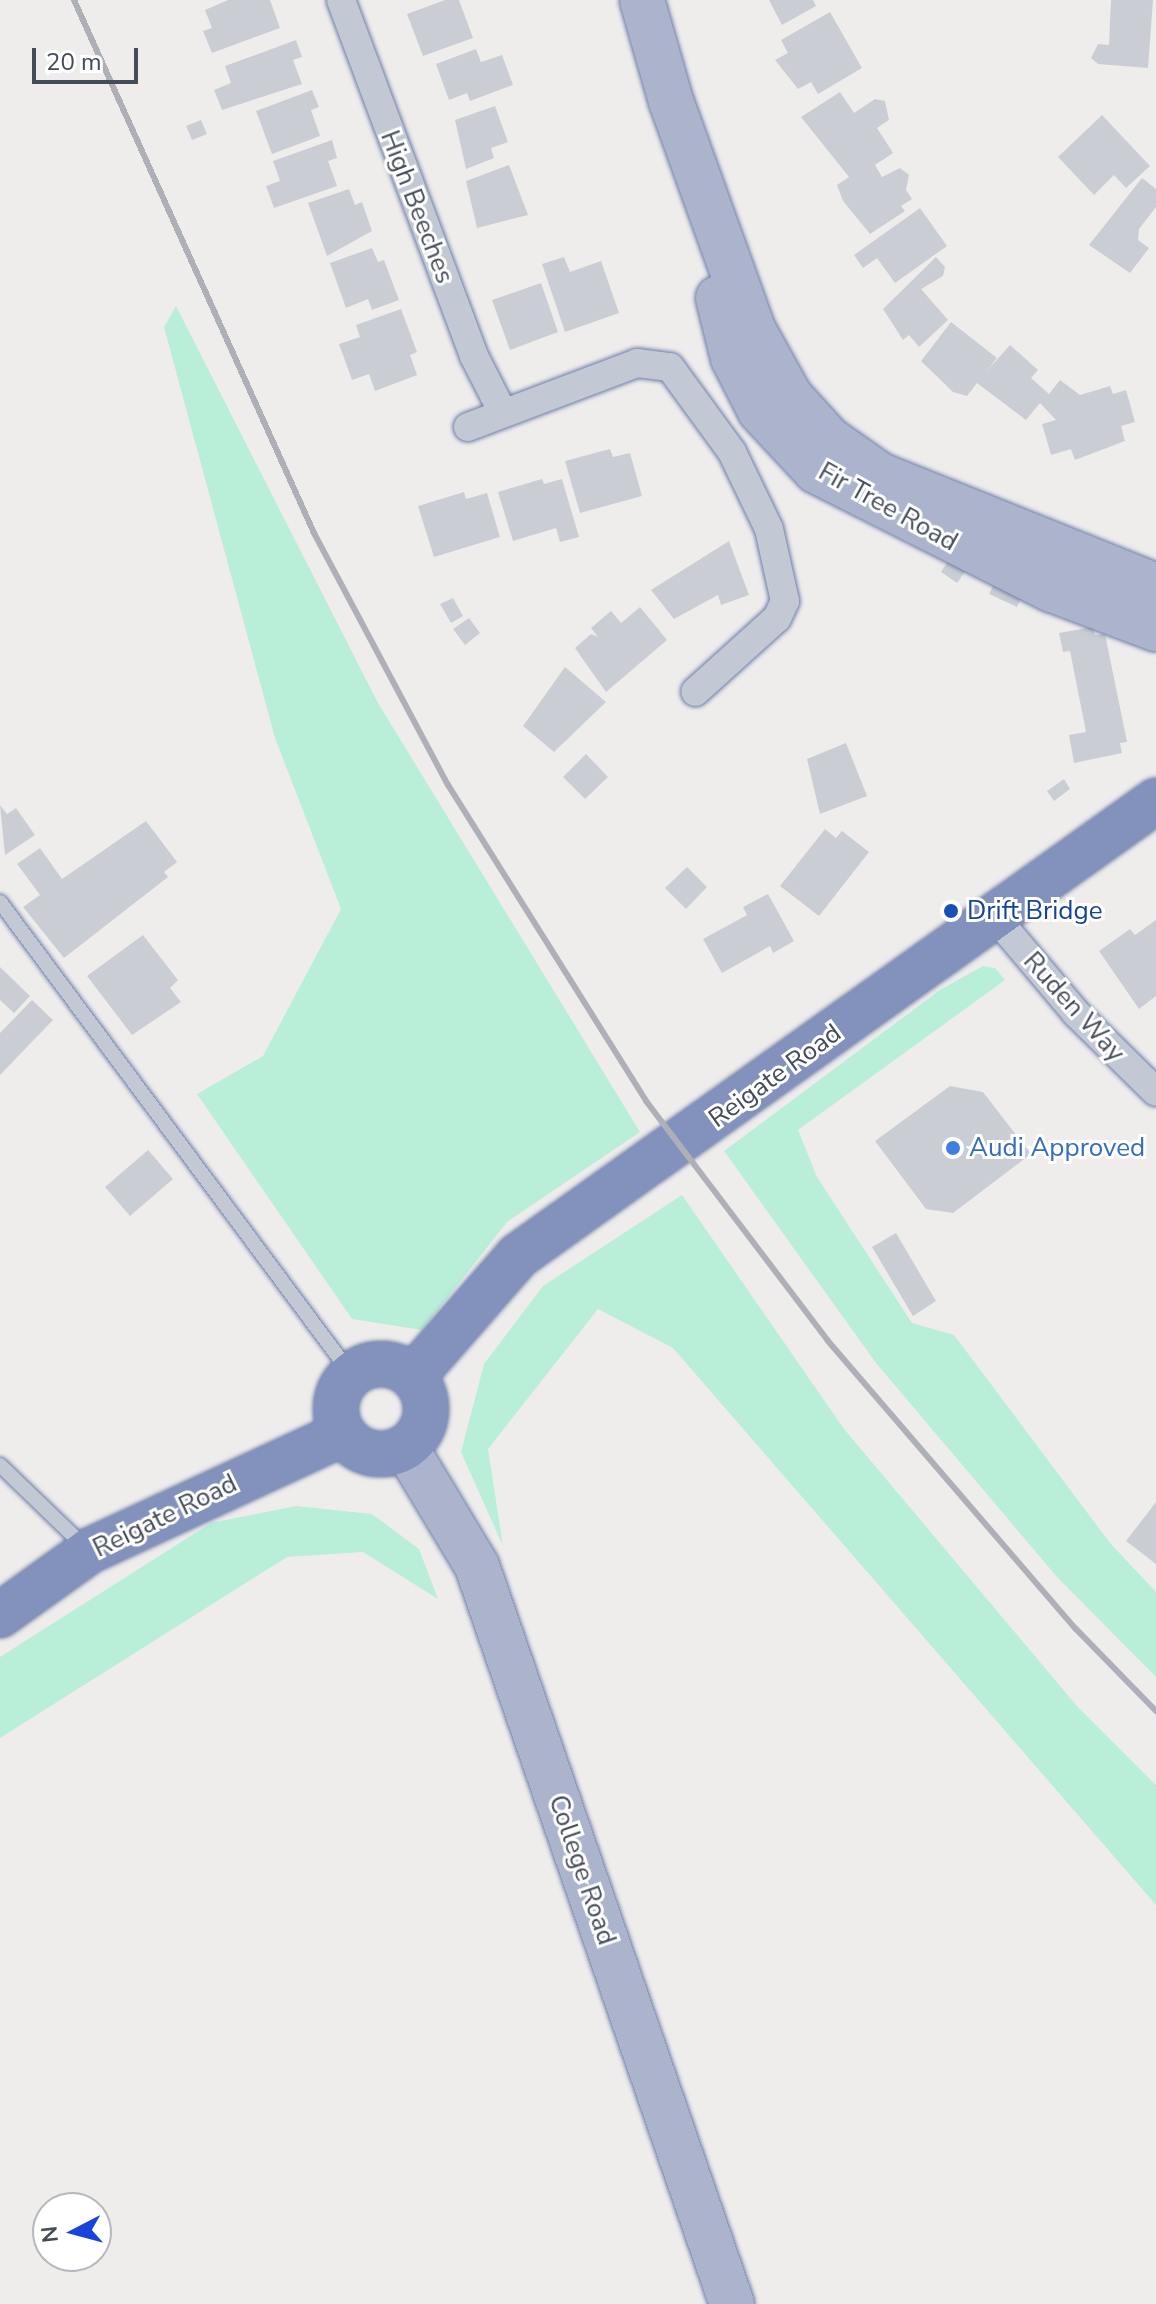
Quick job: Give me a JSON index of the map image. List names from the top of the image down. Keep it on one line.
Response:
{"streets":{"highway":["Reigate Road"],"main road":["Fir Tree Road","College Road"],"street":["High Beeches","Ruden Way"]},"crossings":[["Ruden Way","Reigate Road"],["Reigate Road","College Road"]],"places":["Drift Bridge","Audi Approved"],"scale_bar":"20 m","north":"left"}
